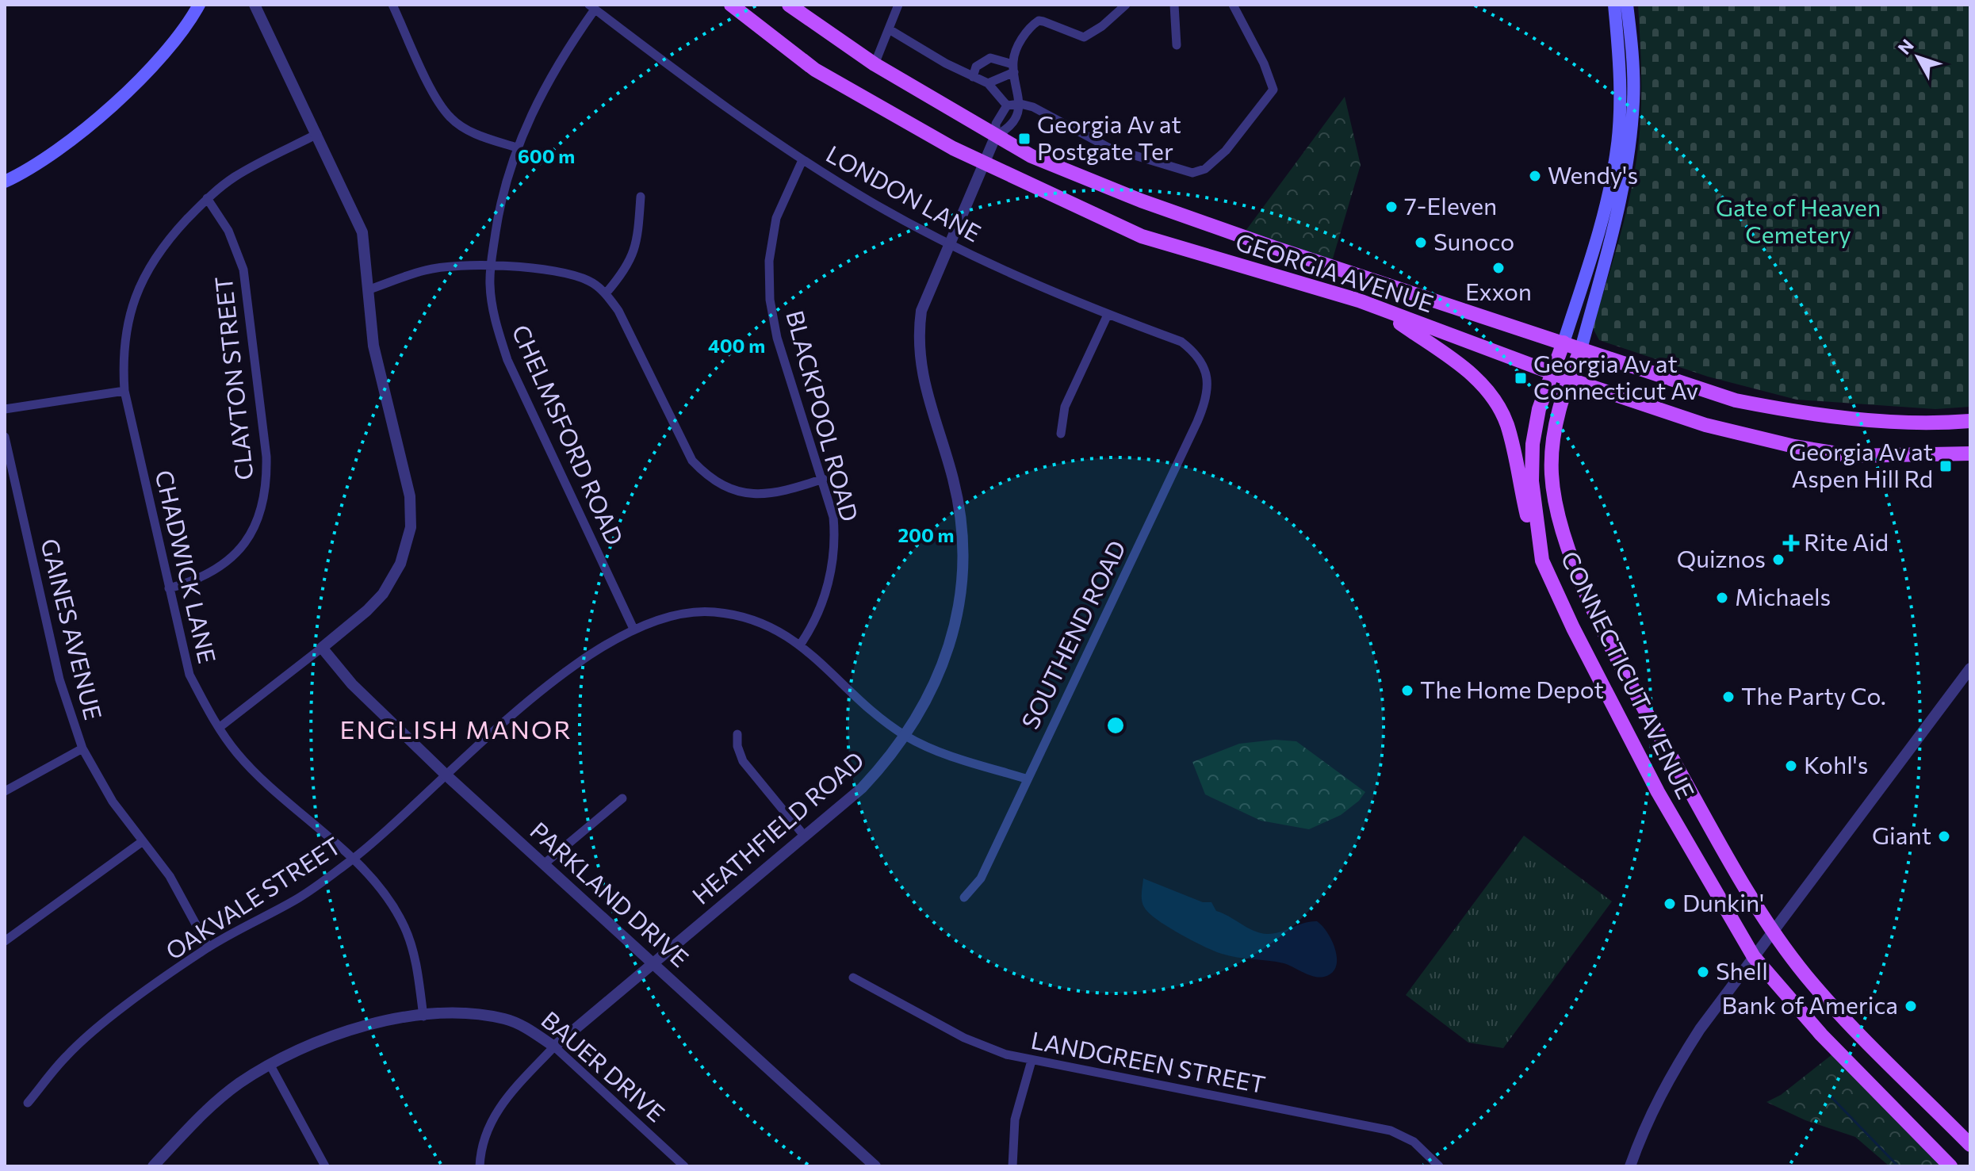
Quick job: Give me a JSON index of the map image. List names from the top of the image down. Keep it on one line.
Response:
{"streets":{"main road":["GEORGIA AVENUE","CONNECTICUT AVENUE"],"street":["LONDON LANE","CLAYTON STREET","BLACKPOOL ROAD","CHELMSFORD ROAD","CHADWICK LANE","GAINES AVENUE","SOUTHEND ROAD","HEATHFIELD ROAD","PARKLAND DRIVE","OAKVALE STREET","LANDGREEN STREET","BAUER DRIVE"]},"crossings":[["LONDON LANE","BLACKPOOL ROAD"],["LONDON LANE","CHELMSFORD ROAD"],["LONDON LANE","SOUTHEND ROAD"],["LONDON LANE","HEATHFIELD ROAD"],["GEORGIA AVENUE","CONNECTICUT AVENUE"],["GEORGIA AVENUE","HEATHFIELD ROAD"],["CLAYTON STREET","CHADWICK LANE"],["BLACKPOOL ROAD","OAKVALE STREET"],["CHELMSFORD ROAD","OAKVALE STREET"],["CHADWICK LANE","OAKVALE STREET"],["CHADWICK LANE","BAUER DRIVE"],["GAINES AVENUE","OAKVALE STREET"],["SOUTHEND ROAD","OAKVALE STREET"],["HEATHFIELD ROAD","PARKLAND DRIVE"],["HEATHFIELD ROAD","OAKVALE STREET"],["HEATHFIELD ROAD","BAUER DRIVE"],["PARKLAND DRIVE","OAKVALE STREET"]],"districts":["ENGLISH MANOR"],"parks":["Gate of Heaven Cemetery"],"places":{"transit":["Georgia Av at Postgate Ter","Georgia Av at Connecticut Av","Georgia Av at Aspen Hill Rd"],"other":["Wendy's","7-Eleven","Sunoco","Exxon","Quiznos","Michaels","The Home Depot","The Party Co.","Kohl's","Giant","Dunkin'","Shell","Bank of America"],"health":["Rite Aid"]},"north":"top left","rings":["600 m","400 m","200 m"]}
